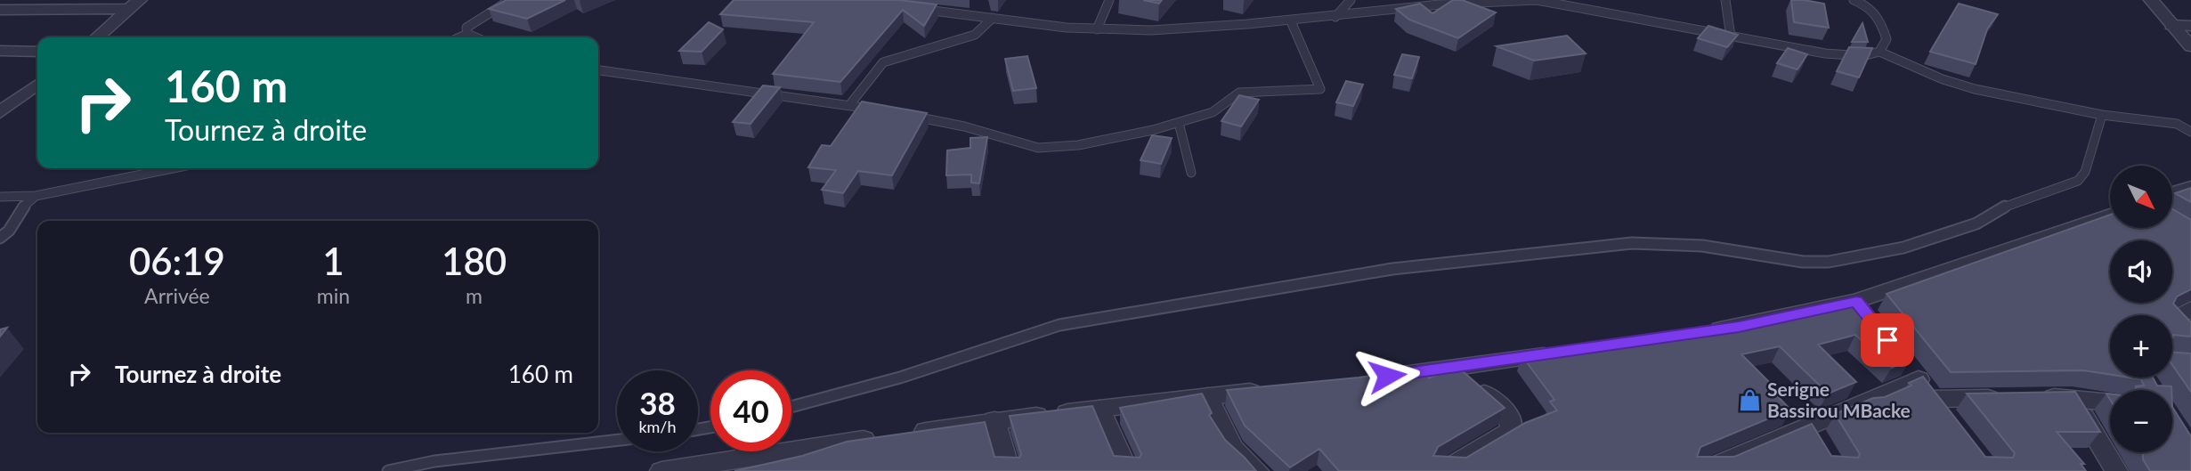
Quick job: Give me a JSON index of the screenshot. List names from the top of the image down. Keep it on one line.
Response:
{"places":{"shop":["Serigne Bassirou MBacke"]},"north":"bottom right","page":{"turn":["160 m","Tournez à droite"],"map_buttons":["+","−"],"eta":["06:19","Arrivée","1","min","180","m"],"list":[{"name":"Tournez à droite","value":"160 m"}],"speed":"38 km/h","limit":"40"}}
